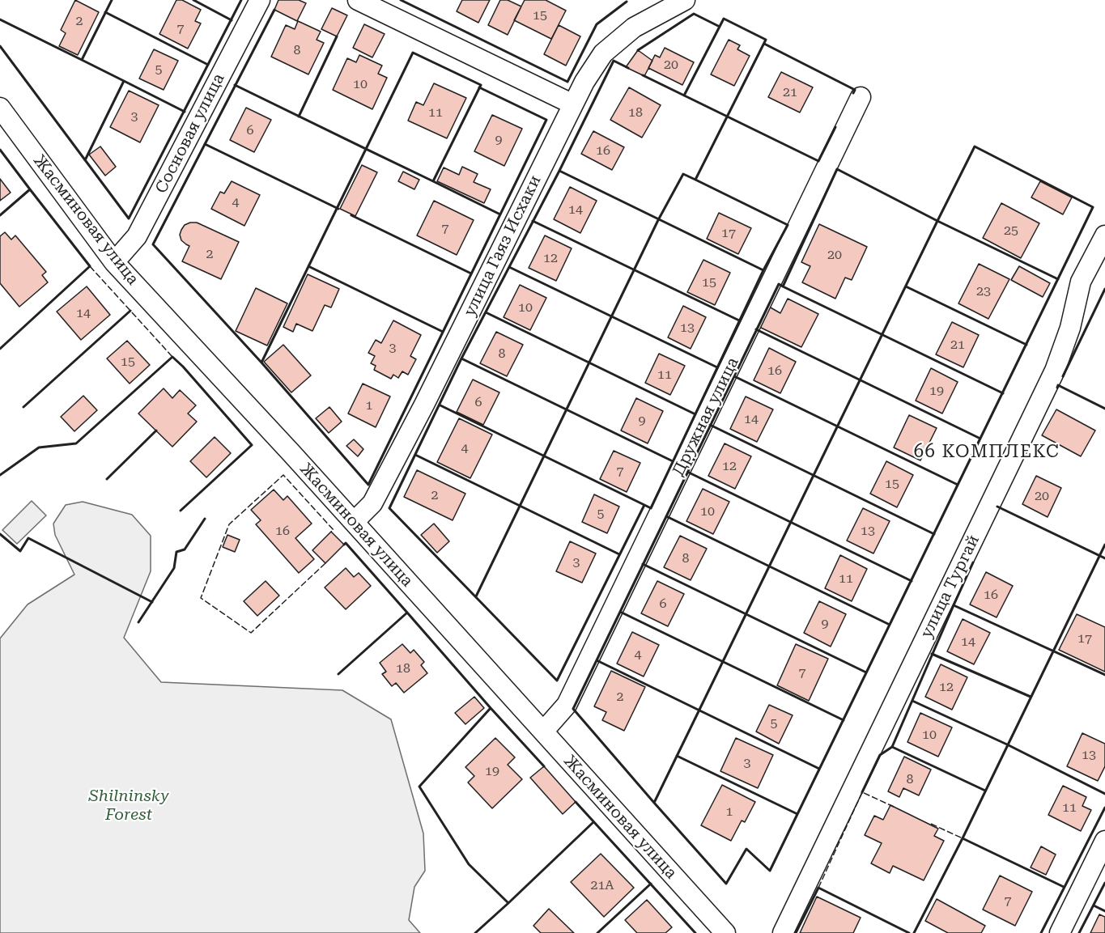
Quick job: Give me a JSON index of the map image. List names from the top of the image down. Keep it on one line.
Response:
{"streets":{"street":["Сосновая улица","Жасминовая улица","улица Гаяз Исхаки","Дружная улица","улица Тургай"]},"crossings":[["Сосновая улица","Жасминовая улица"],["Жасминовая улица","улица Гаяз Исхаки"],["Жасминовая улица","Дружная улица"]],"districts":["66 КОМПЛЕКС"],"parks":["Shilninsky Forest"],"house_numbers":["15","2","7","8","20","5","10","21","11","18","3","6","9","16","4","14","7","25","17","2","20","12","15","23","10","14","13","21","3","8","15","16","11","19","6","1","14","9","4","12","7","15","2","20","10","5","16","13","8","3","11","16","6","9","17","14","4","18","7","12","2","5","10","13","3","19","8","11","1","21А","7"]}
